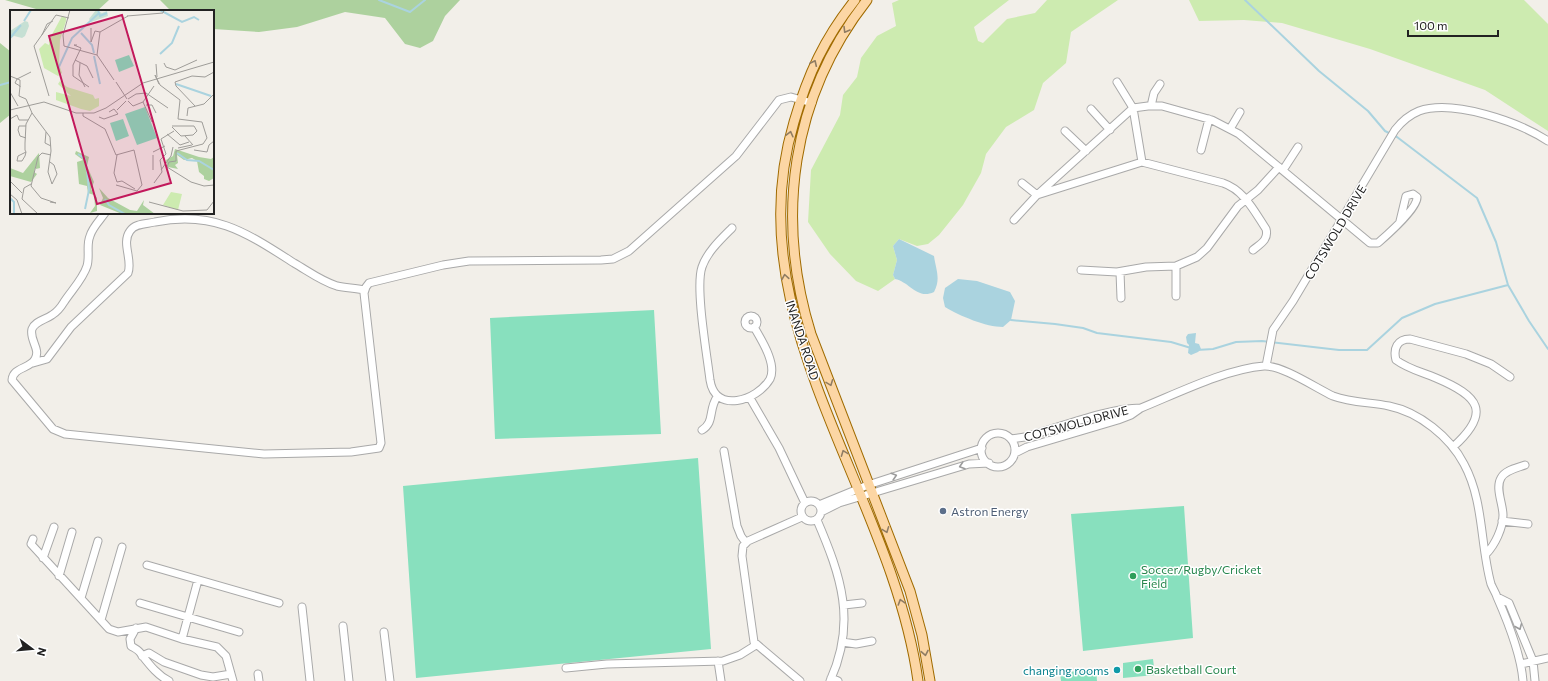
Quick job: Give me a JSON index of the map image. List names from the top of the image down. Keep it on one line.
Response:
{"streets":{"main road":["INANDA ROAD"],"street":["COTSWOLD DRIVE"]},"places":["Astron Energy","Soccer/Rugby/Cricket Field","Basketball Court","changing rooms"],"scale_bar":"100 m","north":"right"}
